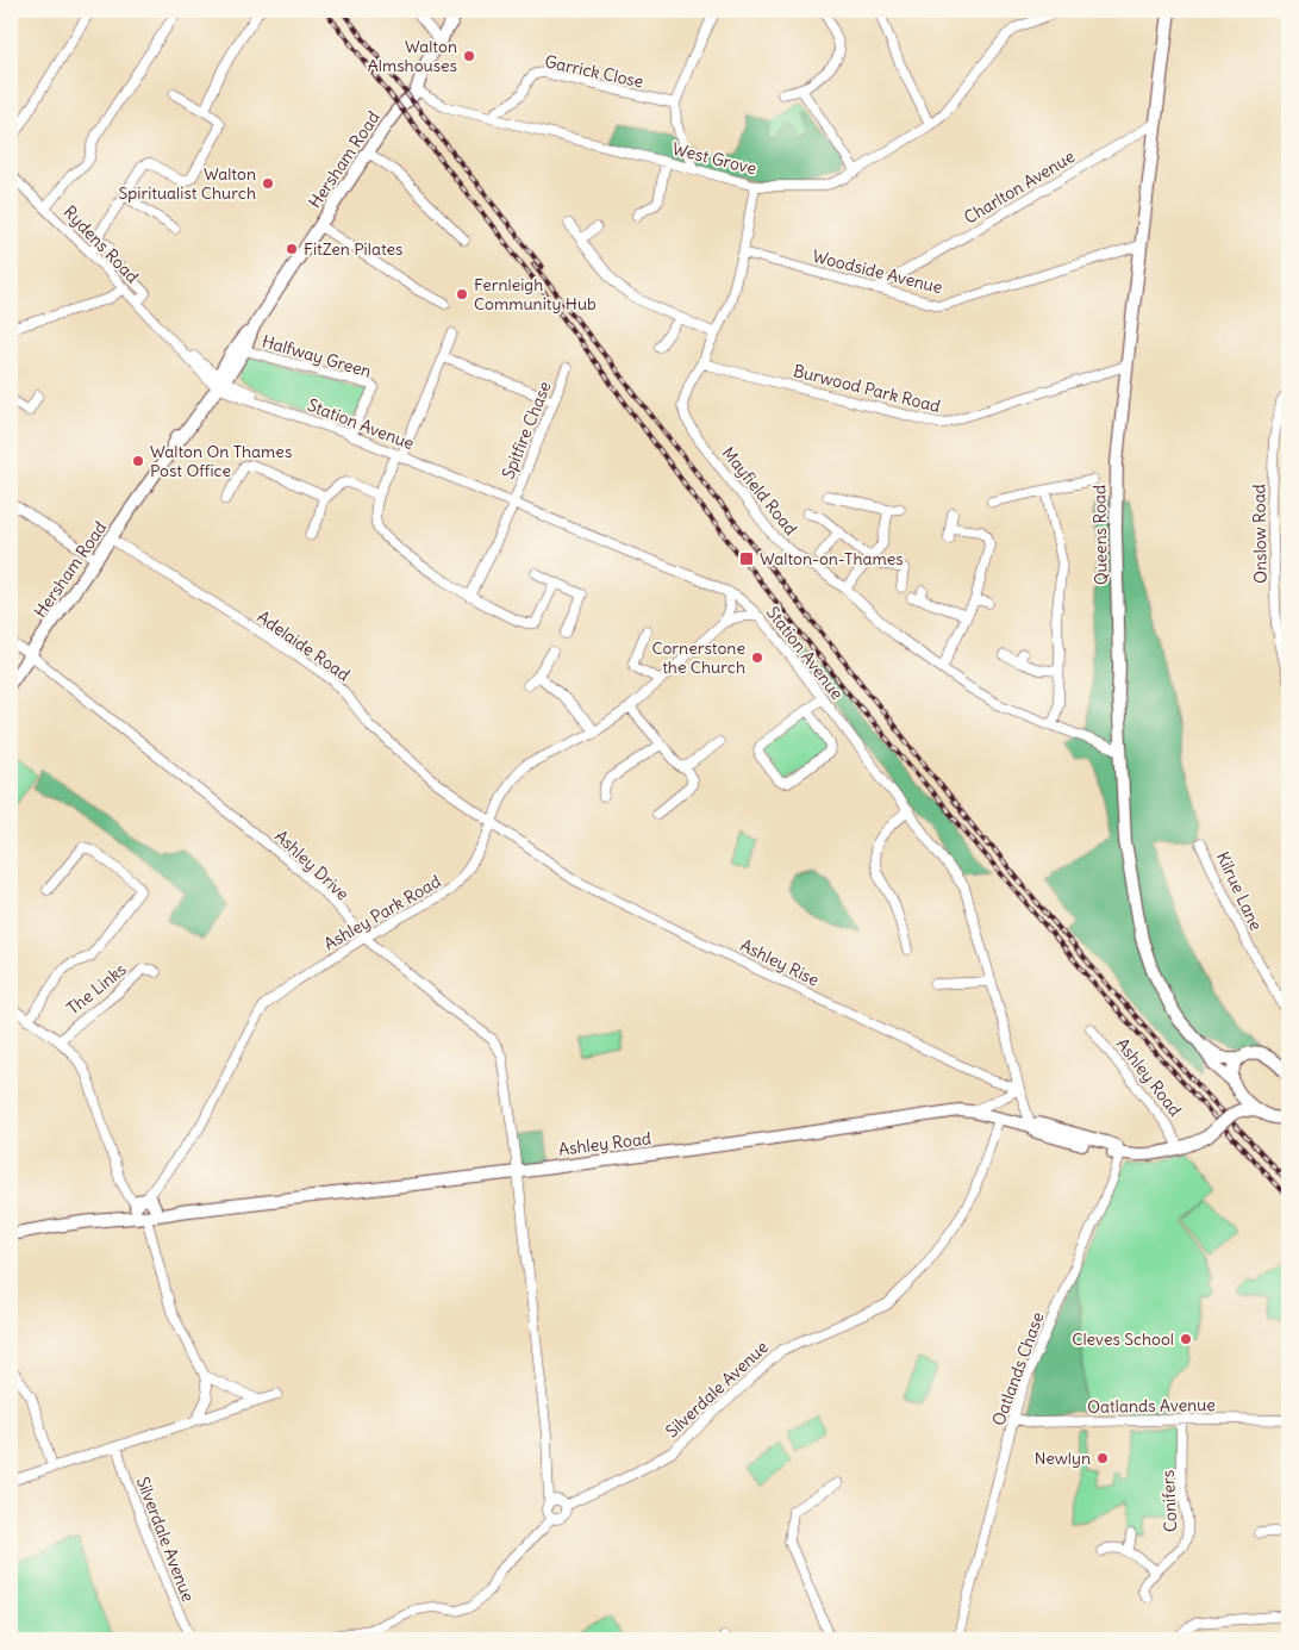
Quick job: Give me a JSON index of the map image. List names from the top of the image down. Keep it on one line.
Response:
{"streets":{"main road":["Hersham Road","Queens Road","Ashley Road"],"street":["Garrick Close","West Grove","Charlton Avenue","Rydens Road","Woodside Avenue","Halfway Green","Burwood Park Road","Station Avenue","Spitfire Chase","Mayfield Road","Onslow Road","Adelaide Road","Ashley Drive","Kilrue Lane","Ashley Park Road","Ashley Rise","The Links","Oatlands Chase","Silverdale Avenue","Oatlands Avenue","Conifers"]},"crossings":[["Garrick Close","West Grove"],["West Grove","Hersham Road"],["West Grove","Mayfield Road"],["Hersham Road","Rydens Road"],["Hersham Road","Halfway Green"],["Hersham Road","Station Avenue"],["Hersham Road","Adelaide Road"],["Hersham Road","Ashley Drive"],["Charlton Avenue","Woodside Avenue"],["Charlton Avenue","Queens Road"],["Rydens Road","Station Avenue"],["Woodside Avenue","Mayfield Road"],["Woodside Avenue","Queens Road"],["Halfway Green","Station Avenue"],["Burwood Park Road","Mayfield Road"],["Burwood Park Road","Queens Road"],["Station Avenue","Spitfire Chase"],["Station Avenue","Ashley Park Road"],["Station Avenue","Ashley Rise"],["Station Avenue","Ashley Road"],["Mayfield Road","Queens Road"],["Adelaide Road","Ashley Park Road"],["Adelaide Road","Ashley Rise"],["Ashley Drive","Ashley Park Road"],["Ashley Drive","Ashley Road"],["Ashley Park Road","Ashley Rise"],["Ashley Park Road","Ashley Road"],["Ashley Road","Oatlands Chase"],["Ashley Road","Silverdale Avenue"],["Oatlands Chase","Oatlands Avenue"],["Oatlands Avenue","Conifers"]],"places":{"other":["Walton Almshouses","Walton Spiritualist Church","FitZen Pilates","Fernleigh Community Hub","Walton On Thames Post Office","Cornerstone the Church","Cleves School","Newlyn"],"transit":["Walton-on-Thames"]}}
